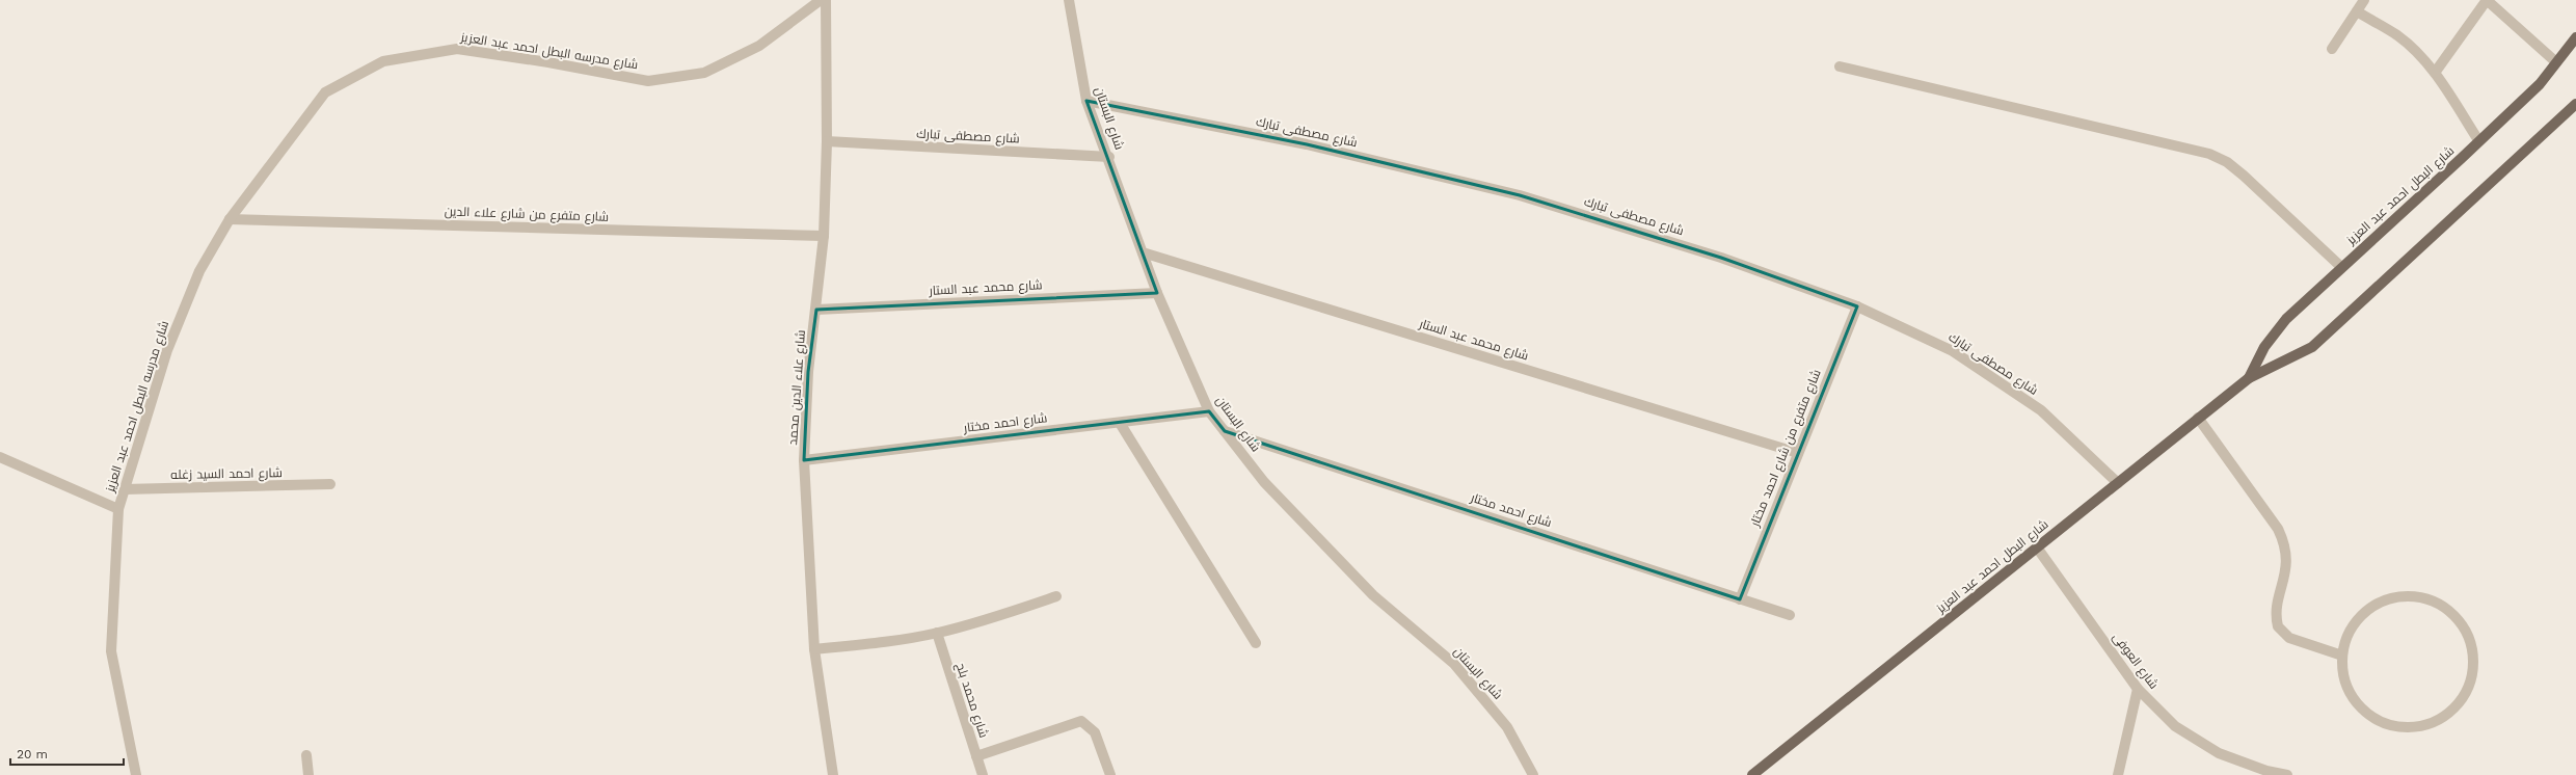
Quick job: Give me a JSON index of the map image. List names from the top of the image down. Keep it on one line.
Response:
{"streets":{"main road":["شارع البطل احمد عبد العزيز"],"street":["شارع مدرسه البطل احمد عبد العزيز","شارع البستان","شارع مصطفى تبارك","شارع متفرع من شارع علاء الدين","شارع محمد عبد الستار","شارع علاء الدين محمد","شارع احمد مختار","شارع متفرع من شارع احمد مختار","شارع احمد السيد زغله","شارع العوفى","شارع محمد بلح"]},"crossings":[["شارع مدرسه البطل احمد عبد العزيز","شارع متفرع من شارع علاء الدين"],["شارع مدرسه البطل احمد عبد العزيز","شارع احمد السيد زغله"],["شارع البستان","شارع مصطفى تبارك"],["شارع البستان","شارع محمد عبد الستار"],["شارع البستان","شارع احمد مختار"],["شارع مصطفى تبارك","شارع البطل احمد عبد العزيز"],["شارع مصطفى تبارك","شارع علاء الدين محمد"],["شارع مصطفى تبارك","شارع متفرع من شارع احمد مختار"],["شارع البطل احمد عبد العزيز","شارع العوفى"],["شارع متفرع من شارع علاء الدين","شارع علاء الدين محمد"],["شارع محمد عبد الستار","شارع علاء الدين محمد"],["شارع محمد عبد الستار","شارع متفرع من شارع احمد مختار"],["شارع علاء الدين محمد","شارع احمد مختار"],["شارع احمد مختار","شارع متفرع من شارع احمد مختار"]],"scale_bar":"20 m"}
